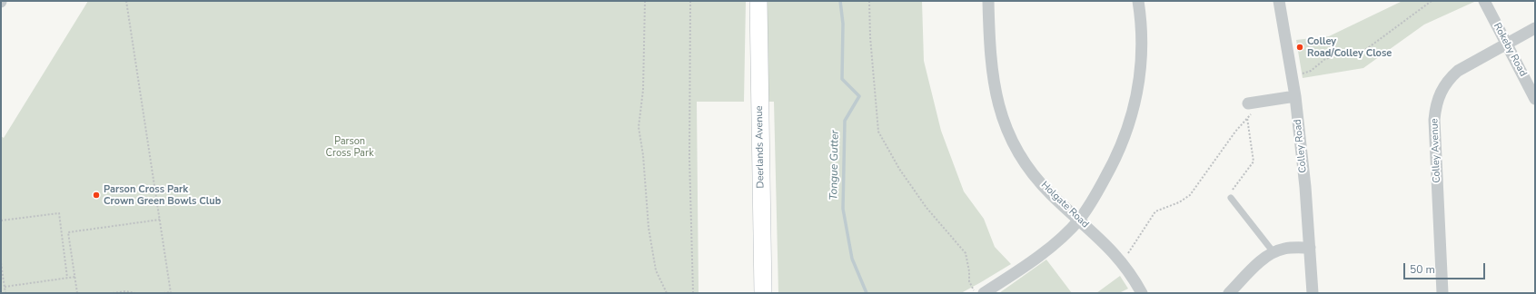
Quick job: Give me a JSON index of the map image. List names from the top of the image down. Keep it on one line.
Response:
{"streets":{"street":["Rokeby Road","Colley Road","Deerlands Avenue","Colley Avenue","Holgate Road"]},"crossings":[["Rokeby Road","Colley Avenue"]],"water":["Tongue Gutter"],"parks":["Parson Cross Park"],"places":["Colley Road/Colley Close","Parson Cross Park Crown Green Bowls Club"],"scale_bar":"50 m"}
